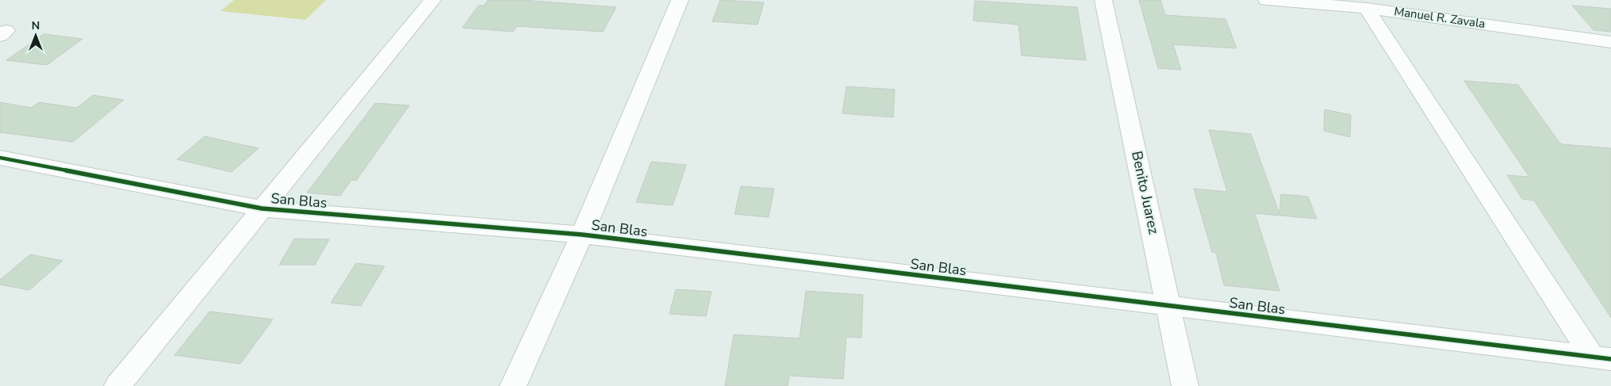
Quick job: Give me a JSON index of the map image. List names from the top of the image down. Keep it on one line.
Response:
{"streets":{"street":["Manuel R. Zavala","Benito Juarez","San Blas"]},"crossings":[["Benito Juarez","San Blas"]],"north":"top"}
